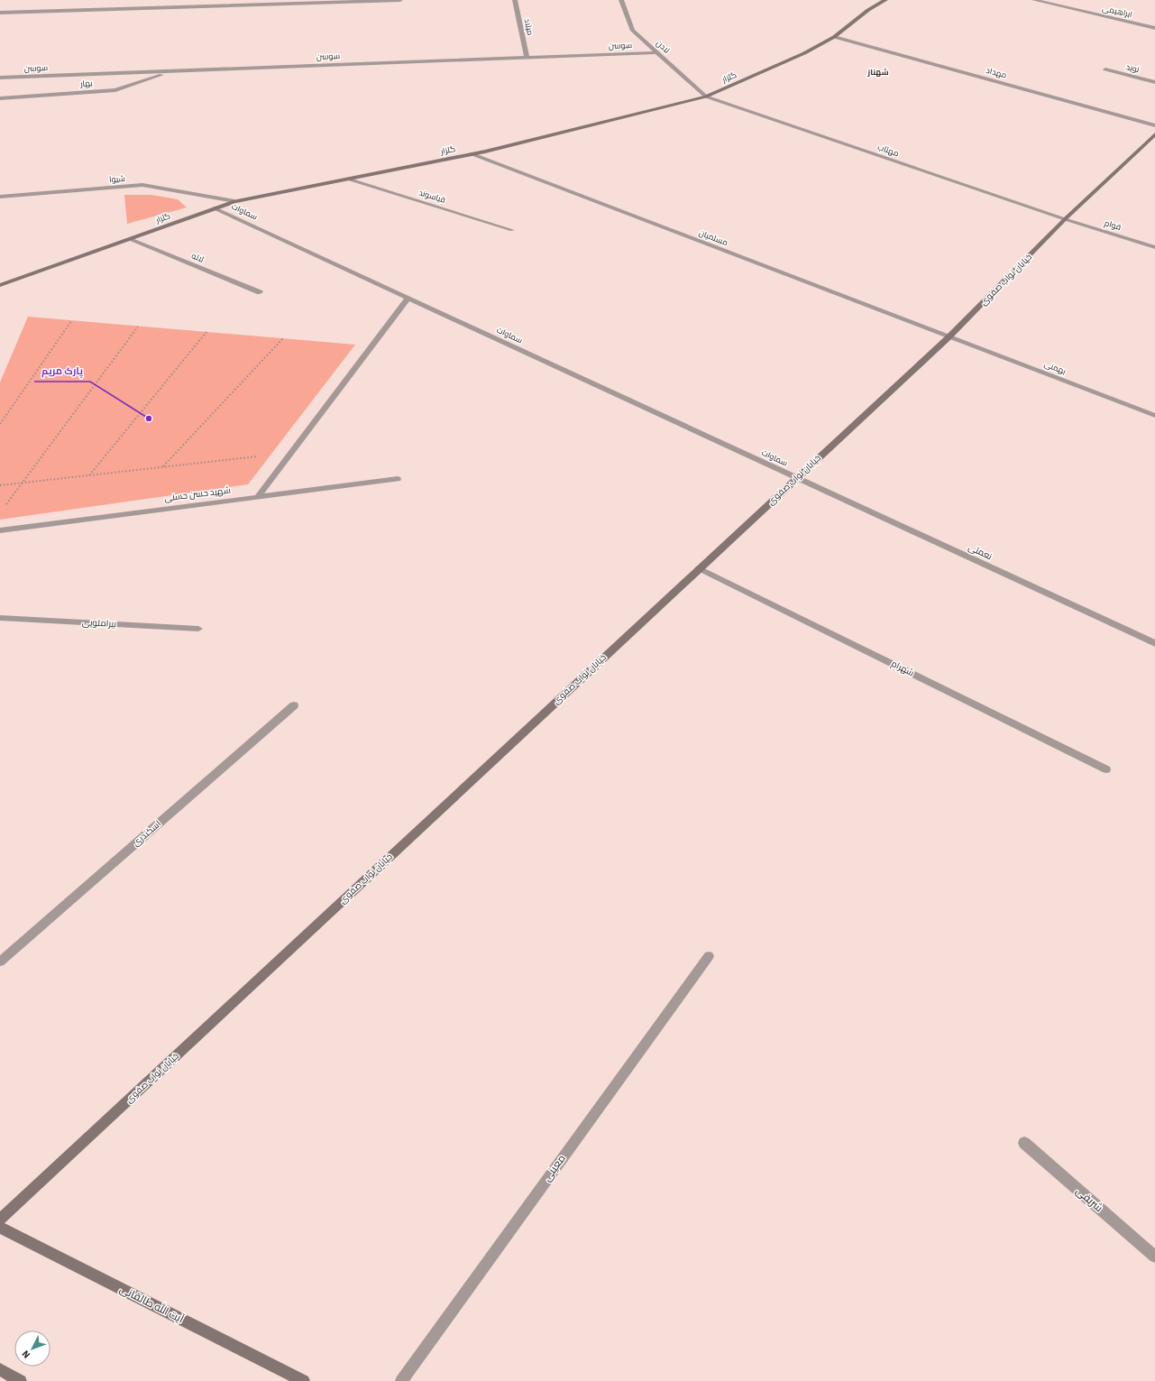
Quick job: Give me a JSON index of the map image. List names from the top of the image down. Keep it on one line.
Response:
{"streets":{"street":["ابراهیمی","میلاد","سوسن","لادن","نوید","مهداد","گلزار","بهار","مهتاب","شیوا","قیاسوند","سماوات","قوام","مسلمیان","لاله","خیابان نواب صفوی","بهمنی","شهید حسن حسنی","نعمتی","بیراملویی","شهرام","اسکندری","معینی","شریفی","آیت الله طالقانی"]},"crossings":[["میلاد","سوسن"],["سوسن","لادن"],["سوسن","بهار"],["لادن","گلزار"],["لادن","مهتاب"],["مهداد","گلزار"],["گلزار","مهتاب"],["گلزار","شیوا"],["گلزار","قیاسوند"],["گلزار","سماوات"],["گلزار","مسلمیان"],["گلزار","لاله"],["مهتاب","قوام"],["مهتاب","خیابان نواب صفوی"],["سماوات","خیابان نواب صفوی"],["سماوات","نعمتی"],["قوام","خیابان نواب صفوی"],["مسلمیان","خیابان نواب صفوی"],["مسلمیان","بهمنی"],["خیابان نواب صفوی","بهمنی"],["خیابان نواب صفوی","نعمتی"],["خیابان نواب صفوی","شهرام"]],"districts":["شهناز"],"places":["پارک مریم"],"north":"bottom left"}
